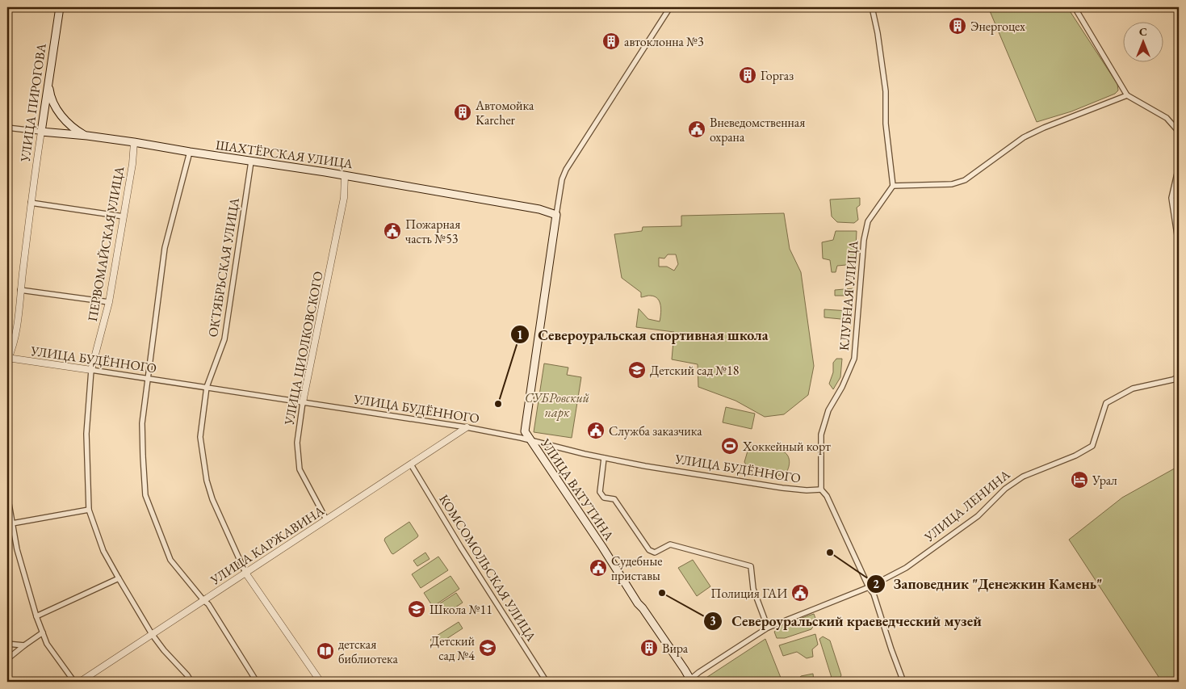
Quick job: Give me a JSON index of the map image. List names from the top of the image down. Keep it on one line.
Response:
{"streets":{"main road":["УЛИЦА ПИРОГОВА","ШАХТЁРСКАЯ УЛИЦА","УЛИЦА ВАТУТИНА"],"street":["ПЕРВОМАЙСКАЯ УЛИЦА","ОКТЯБРЬСКАЯ УЛИЦА","КЛУБНАЯ УЛИЦА","УЛИЦА ЦИОЛКОВСКОГО","УЛИЦА БУДЁННОГО","УЛИЦА ЛЕНИНА","УЛИЦА КАРЖАВИНА","КОМСОМОЛЬСКАЯ УЛИЦА"]},"crossings":[["УЛИЦА ПИРОГОВА","ШАХТЁРСКАЯ УЛИЦА"],["УЛИЦА ПИРОГОВА","УЛИЦА БУДЁННОГО"],["ШАХТЁРСКАЯ УЛИЦА","ПЕРВОМАЙСКАЯ УЛИЦА"],["ШАХТЁРСКАЯ УЛИЦА","ОКТЯБРЬСКАЯ УЛИЦА"],["ШАХТЁРСКАЯ УЛИЦА","УЛИЦА ЦИОЛКОВСКОГО"],["ШАХТЁРСКАЯ УЛИЦА","УЛИЦА ВАТУТИНА"],["ПЕРВОМАЙСКАЯ УЛИЦА","УЛИЦА БУДЁННОГО"],["ПЕРВОМАЙСКАЯ УЛИЦА","УЛИЦА КАРЖАВИНА"],["ОКТЯБРЬСКАЯ УЛИЦА","УЛИЦА БУДЁННОГО"],["ОКТЯБРЬСКАЯ УЛИЦА","УЛИЦА КАРЖАВИНА"],["КЛУБНАЯ УЛИЦА","УЛИЦА БУДЁННОГО"],["УЛИЦА ЦИОЛКОВСКОГО","УЛИЦА БУДЁННОГО"],["УЛИЦА ЦИОЛКОВСКОГО","УЛИЦА КАРЖАВИНА"],["УЛИЦА БУДЁННОГО","УЛИЦА ВАТУТИНА"],["УЛИЦА БУДЁННОГО","УЛИЦА КАРЖАВИНА"],["УЛИЦА ВАТУТИНА","УЛИЦА ЛЕНИНА"],["УЛИЦА КАРЖАВИНА","КОМСОМОЛЬСКАЯ УЛИЦА"]],"parks":["СУБРовский парк"],"places":{"building":["Энергоцех","автоклонна №3","Горгаз","Автомойка Karcher","Вира"],"public building":["Вневедомственная охрана","Пожарная часть №53","Служба заказчика","Судебные приставы","Полиция ГАИ"],"school or university":["Детский сад №18","Школа №11","Детский сад №4"],"other":["Североуральская спортивная школа","Заповедник \"Денежкин Камень\"","Североуральский краеведческий музей"],"sports":["Хоккейный корт"],"hotel":["Урал"],"library":["детская библиотека"]},"north":"top"}
